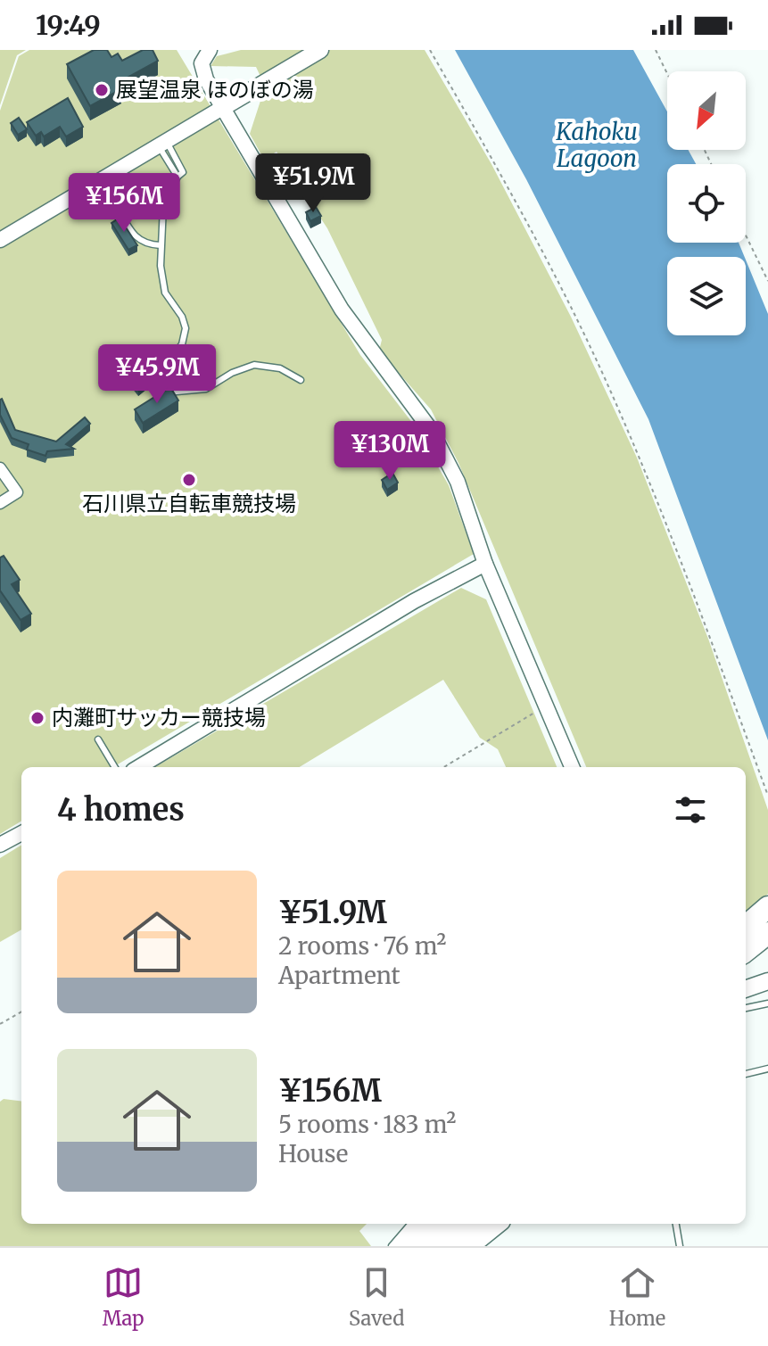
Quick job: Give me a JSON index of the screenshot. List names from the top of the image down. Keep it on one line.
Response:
{"water":["Kahoku Lagoon"],"places":["展望温泉 ほのぼの湯","石川県立自転車競技場","内灘町サッカー競技場"],"north":"bottom left","page":{"status":"19:49","price":["¥51.9M","¥156M","¥45.9M","¥130M"],"heading":"4 homes","list":[{"name":"¥51.9M","note":"2 rooms · 76 m² · Apartment"},{"name":"¥156M","note":"5 rooms · 183 m² · House"}],"tabs":["Map","Saved","Home"]}}
